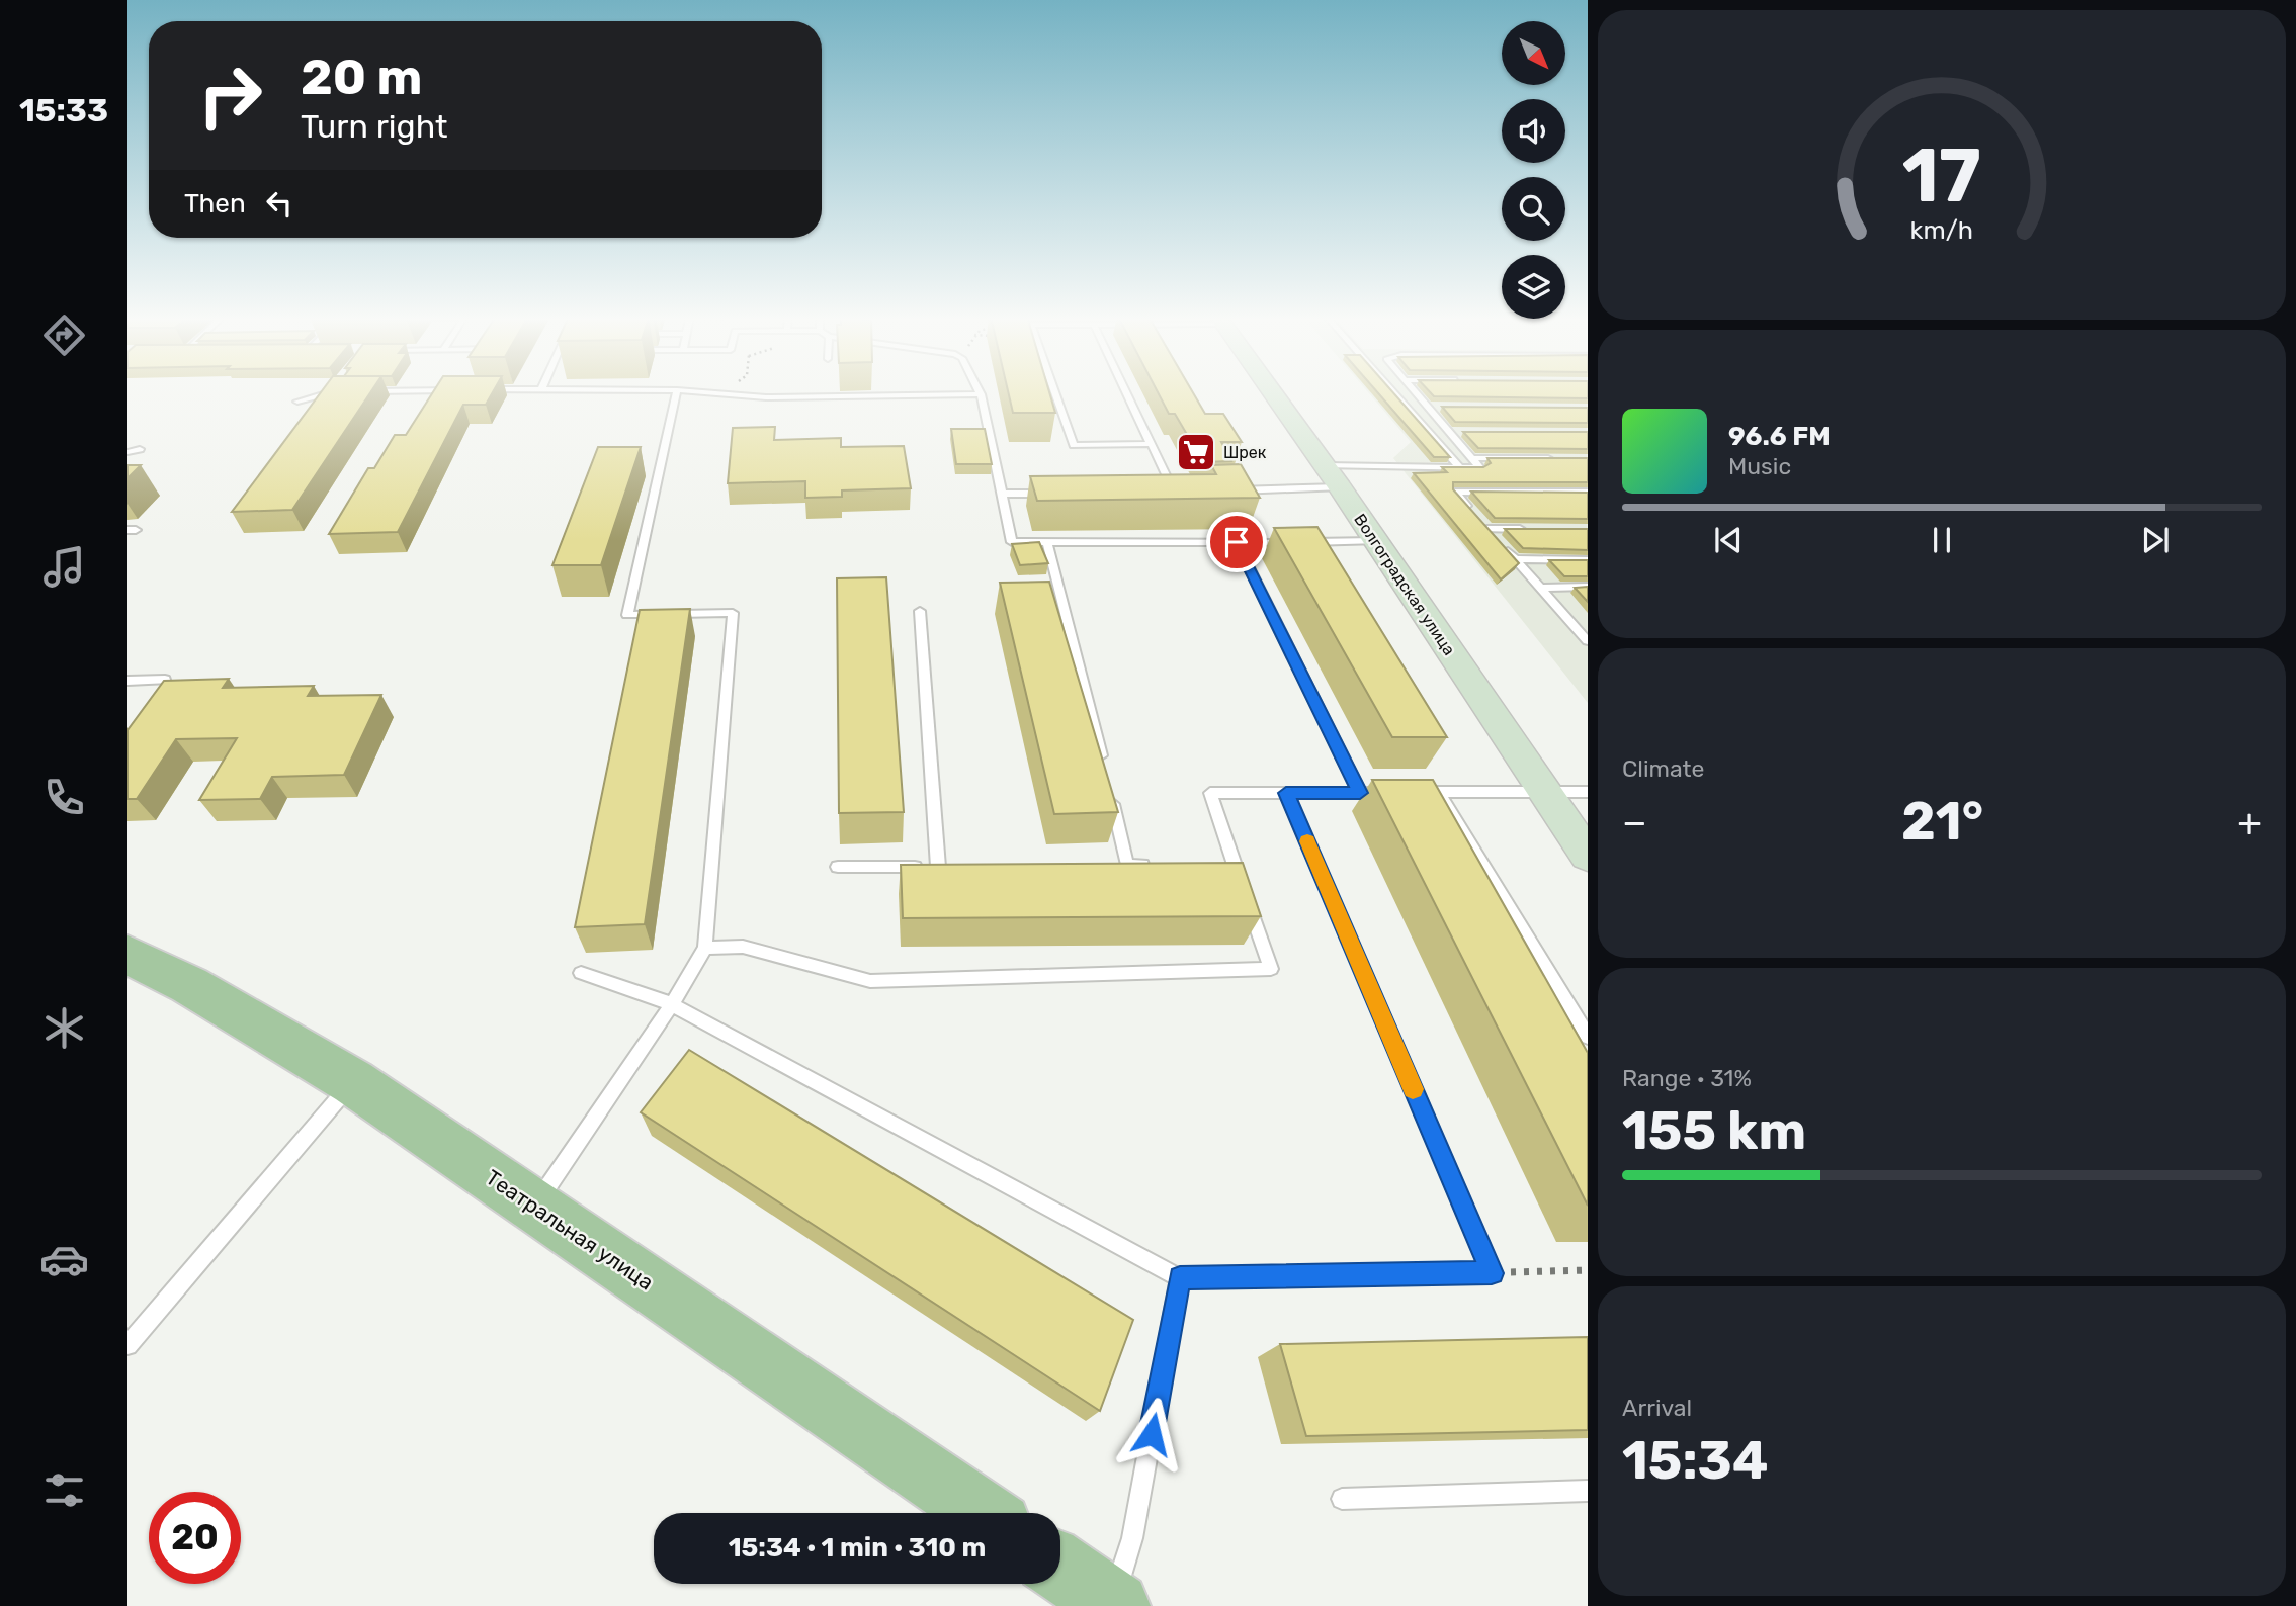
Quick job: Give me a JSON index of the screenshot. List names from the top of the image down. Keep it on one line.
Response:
{"streets":{"main road":["Волгоградская улица","Театральная улица"]},"places":{"supermarket":["Шрек"]},"north":"bottom right","page":{"tabs":"15:33","turn":["20 m","Turn right"],"then":"Then","song":["96.6 FM","Music"],"tile":["Climate",["Range · 31%","155 km"],["Arrival","15:34"]],"heat":["−","21°","+"],"limit":"20","trip":"15:34 · 1 min · 310 m","gauge":["17","km/h"]}}
